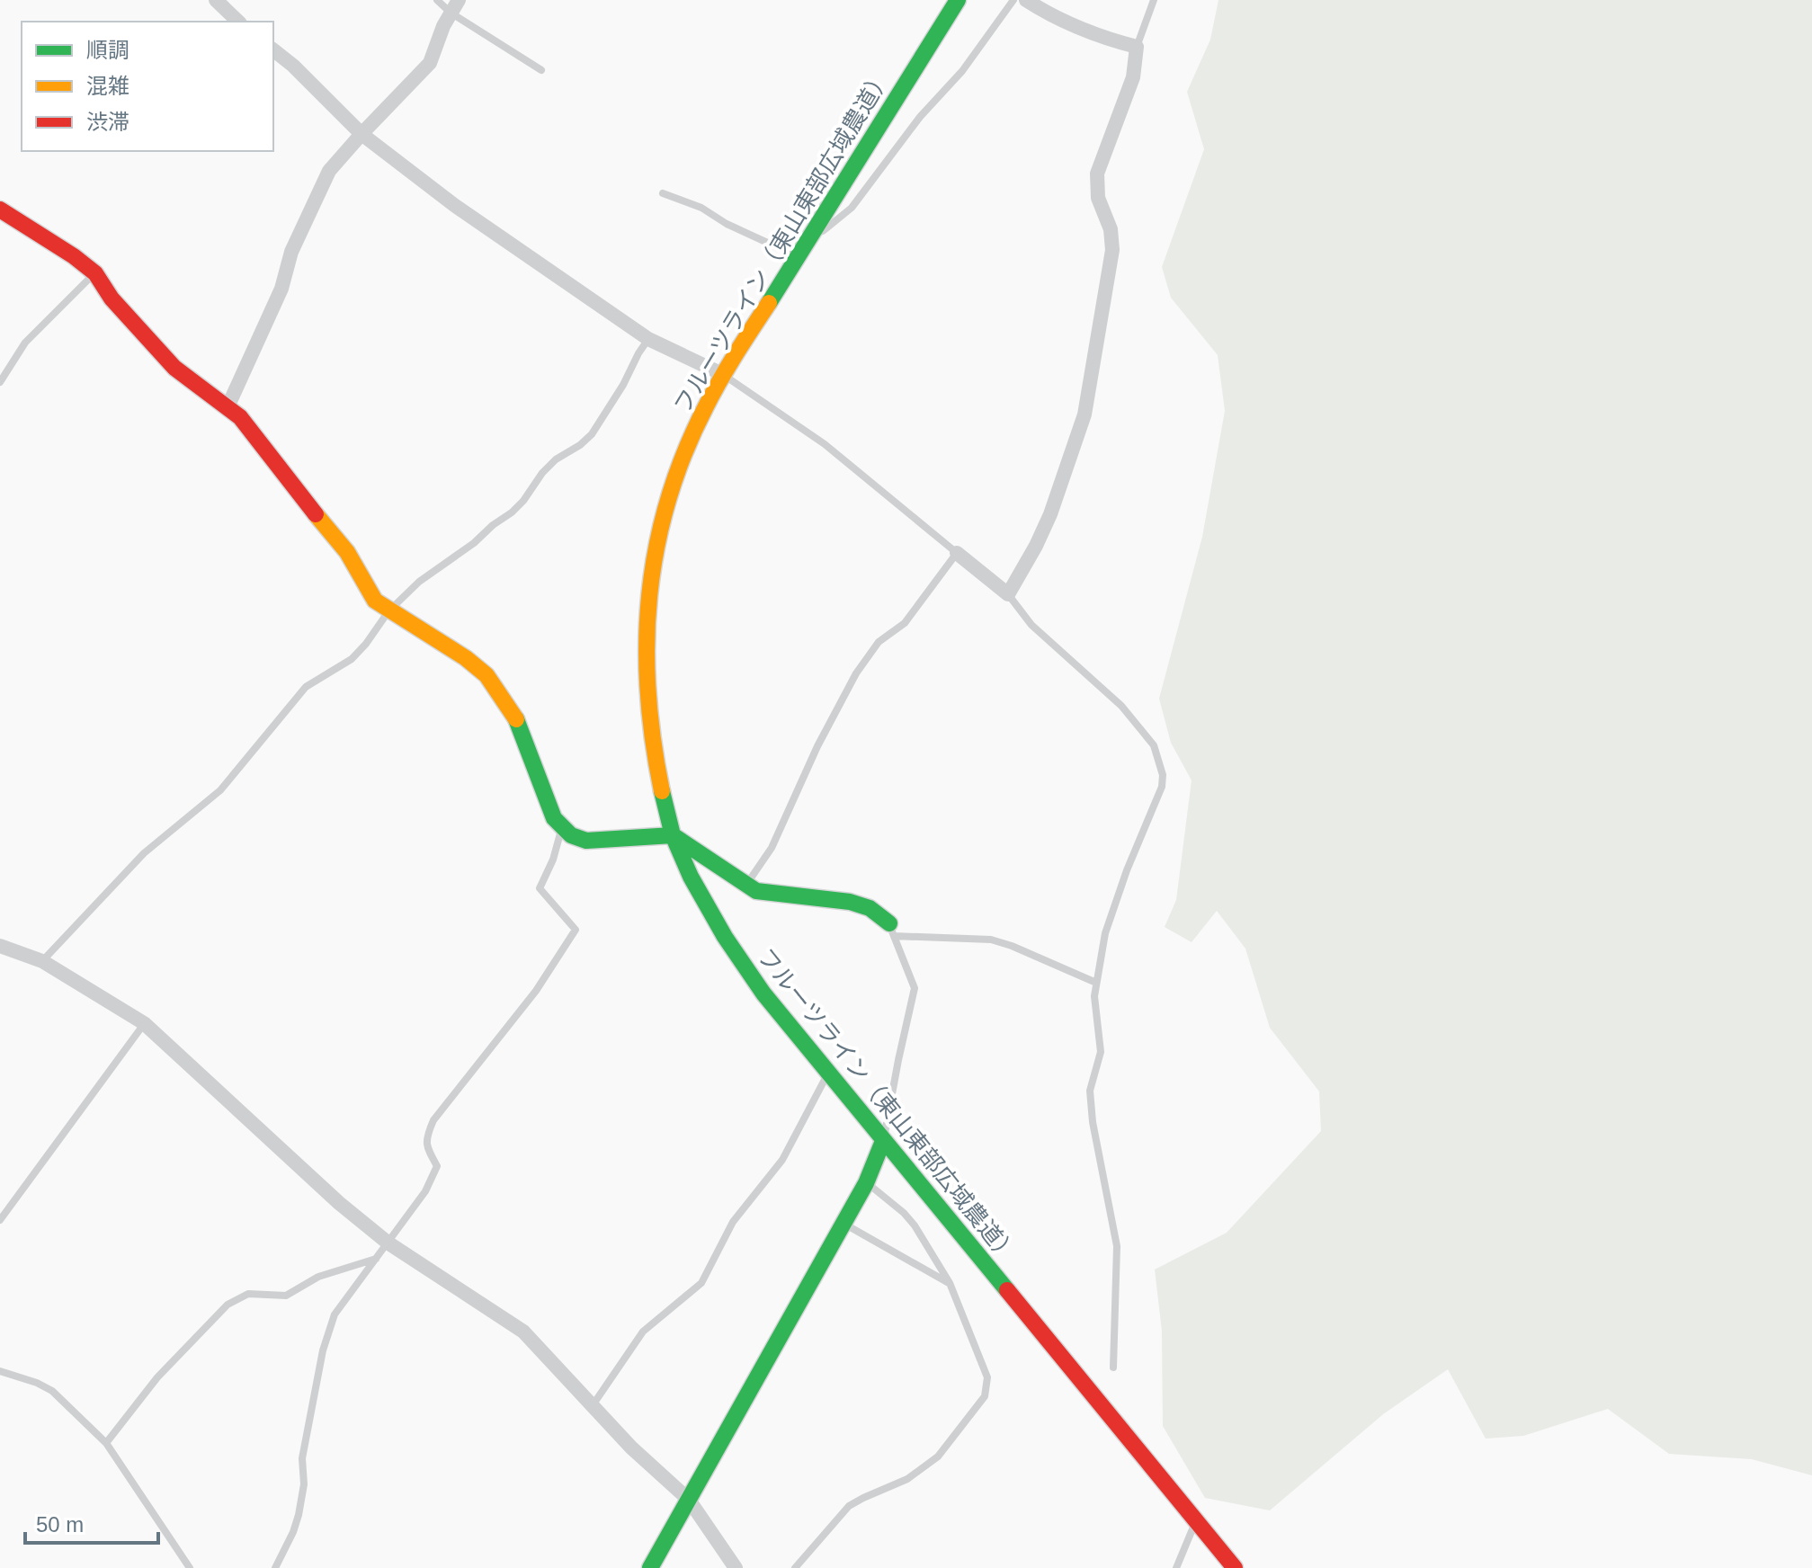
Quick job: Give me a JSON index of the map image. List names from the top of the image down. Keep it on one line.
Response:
{"streets":{"street":["フルーツライン（東山東部広域農道）"]},"legend":["順調","混雑","渋滞"],"scale_bar":"50 m"}
